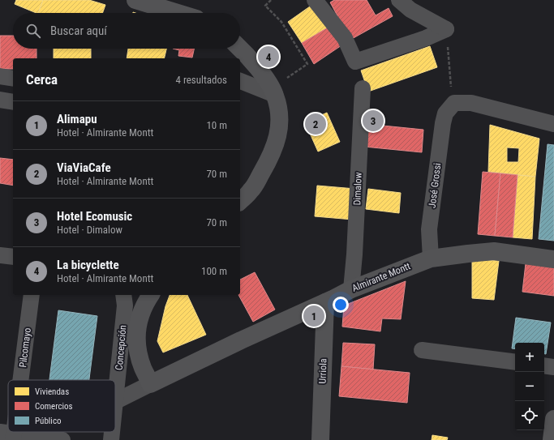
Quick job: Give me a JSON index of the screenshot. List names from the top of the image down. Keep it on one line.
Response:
{"streets":{"main road":["Almirante Montt","Urriola"],"street":["José Grossi","Dimalow","Pilcomayo","Concepción"]},"crossings":[["José Grossi","Almirante Montt"],["Dimalow","Almirante Montt"],["Almirante Montt","Concepción"],["Almirante Montt","Urriola"]],"legend":["Viviendas","Comercios","Público"],"page":{"search":"Buscar aquí","pins":["4","3","2","1"],"heading":["Cerca","4 resultados"],"list":[{"mark":"1","name":"Alimapu","note":"Hotel · Almirante Montt","value":"10 m"},{"mark":"2","name":"ViaViaCafe","note":"Hotel · Almirante Montt","value":"70 m"},{"mark":"3","name":"Hotel Ecomusic","note":"Hotel · Dimalow","value":"70 m"},{"mark":"4","name":"La bicyclette","note":"Hotel · Almirante Montt","value":"100 m"}],"map_buttons":["+","−"]}}
